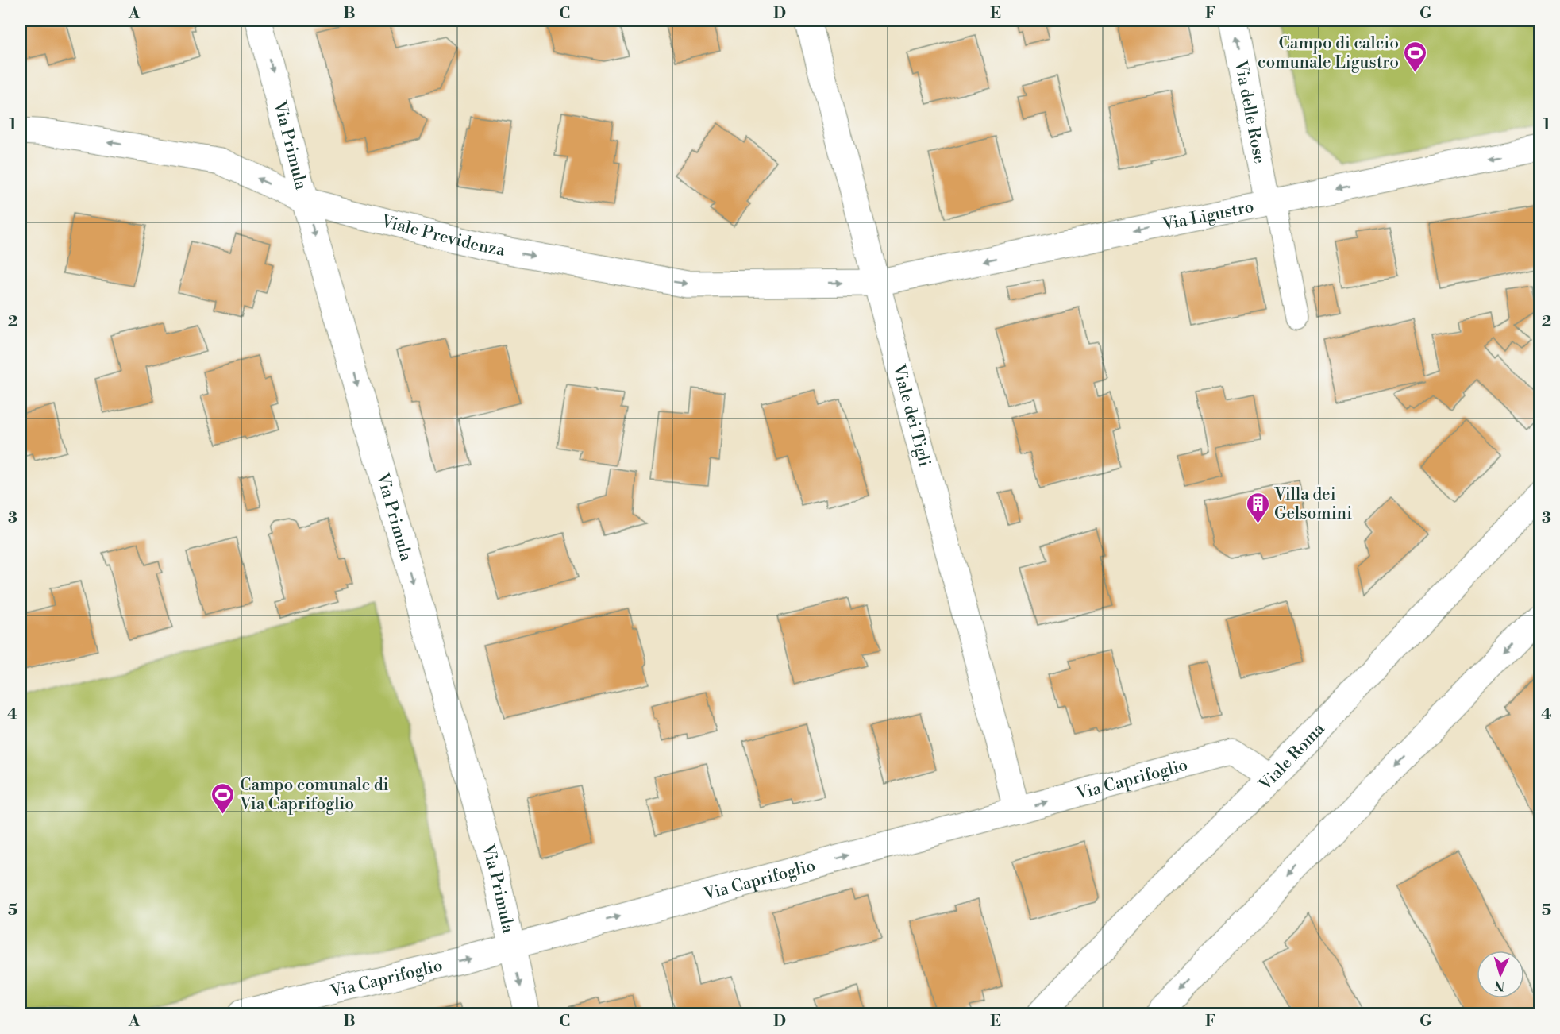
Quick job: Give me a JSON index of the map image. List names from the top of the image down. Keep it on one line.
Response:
{"streets":{"street":["Via delle Rose","Via Primula","Via Ligustro","Viale Previdenza","Viale dei Tigli","Viale Roma","Via Caprifoglio"]},"crossings":[["Via delle Rose","Via Ligustro"],["Via Primula","Viale Previdenza"],["Via Primula","Via Caprifoglio"],["Via Ligustro","Viale Previdenza"],["Via Ligustro","Viale dei Tigli"],["Viale Previdenza","Viale dei Tigli"],["Viale dei Tigli","Via Caprifoglio"],["Viale Roma","Via Caprifoglio"]],"one_way":["Via delle Rose","Via Primula","Via Ligustro","Via Caprifoglio"],"places":{"sports":["Campo di calcio comunale Ligustro","Campo comunale di Via Caprifoglio"],"building":["Villa dei Gelsomini"]},"north":"bottom","grid":{"columns":["A","B","C","D","E","F","G"],"rows":["1","2","3","4","5"]}}
